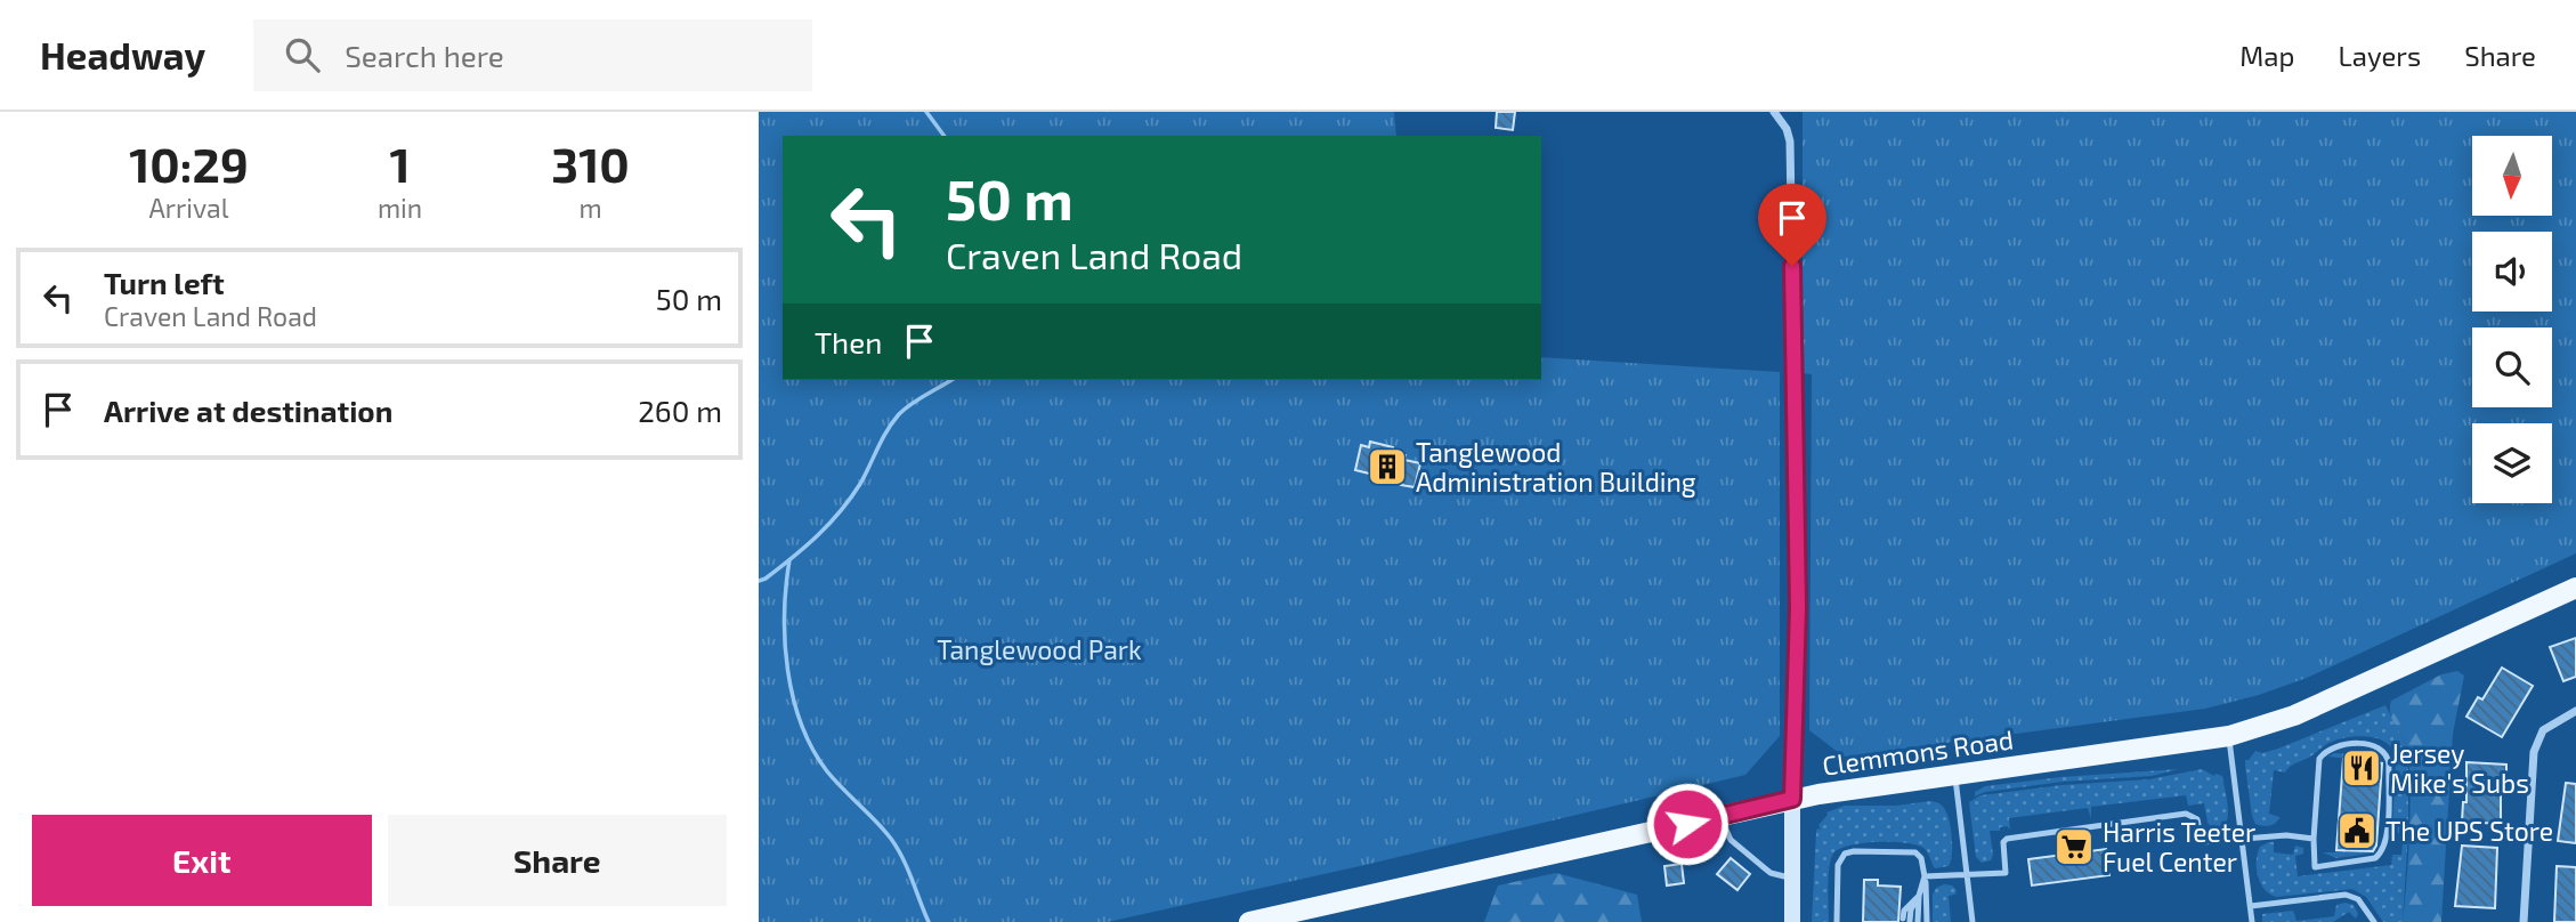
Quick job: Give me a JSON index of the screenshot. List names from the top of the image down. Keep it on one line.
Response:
{"streets":{"main road":["Clemmons Road"]},"parks":["Tanglewood Park"],"places":{"building":["Tanglewood Administration Building"],"restaurant":["Jersey Mike's Subs"],"public building":["The UPS Store"],"supermarket":["Harris Teeter Fuel Center"]},"north":"bottom","page":{"header":"Headway","search":"Search here","nav":["Map","Layers","Share"],"eta":["10:29","Arrival","1","min","310","m"],"turn":["50 m","Craven Land Road"],"list":[{"name":"Turn left","note":"Craven Land Road","value":"50 m"},{"name":"Arrive at destination","value":"260 m"}],"then":"Then","buttons":["Exit","Share"]}}
